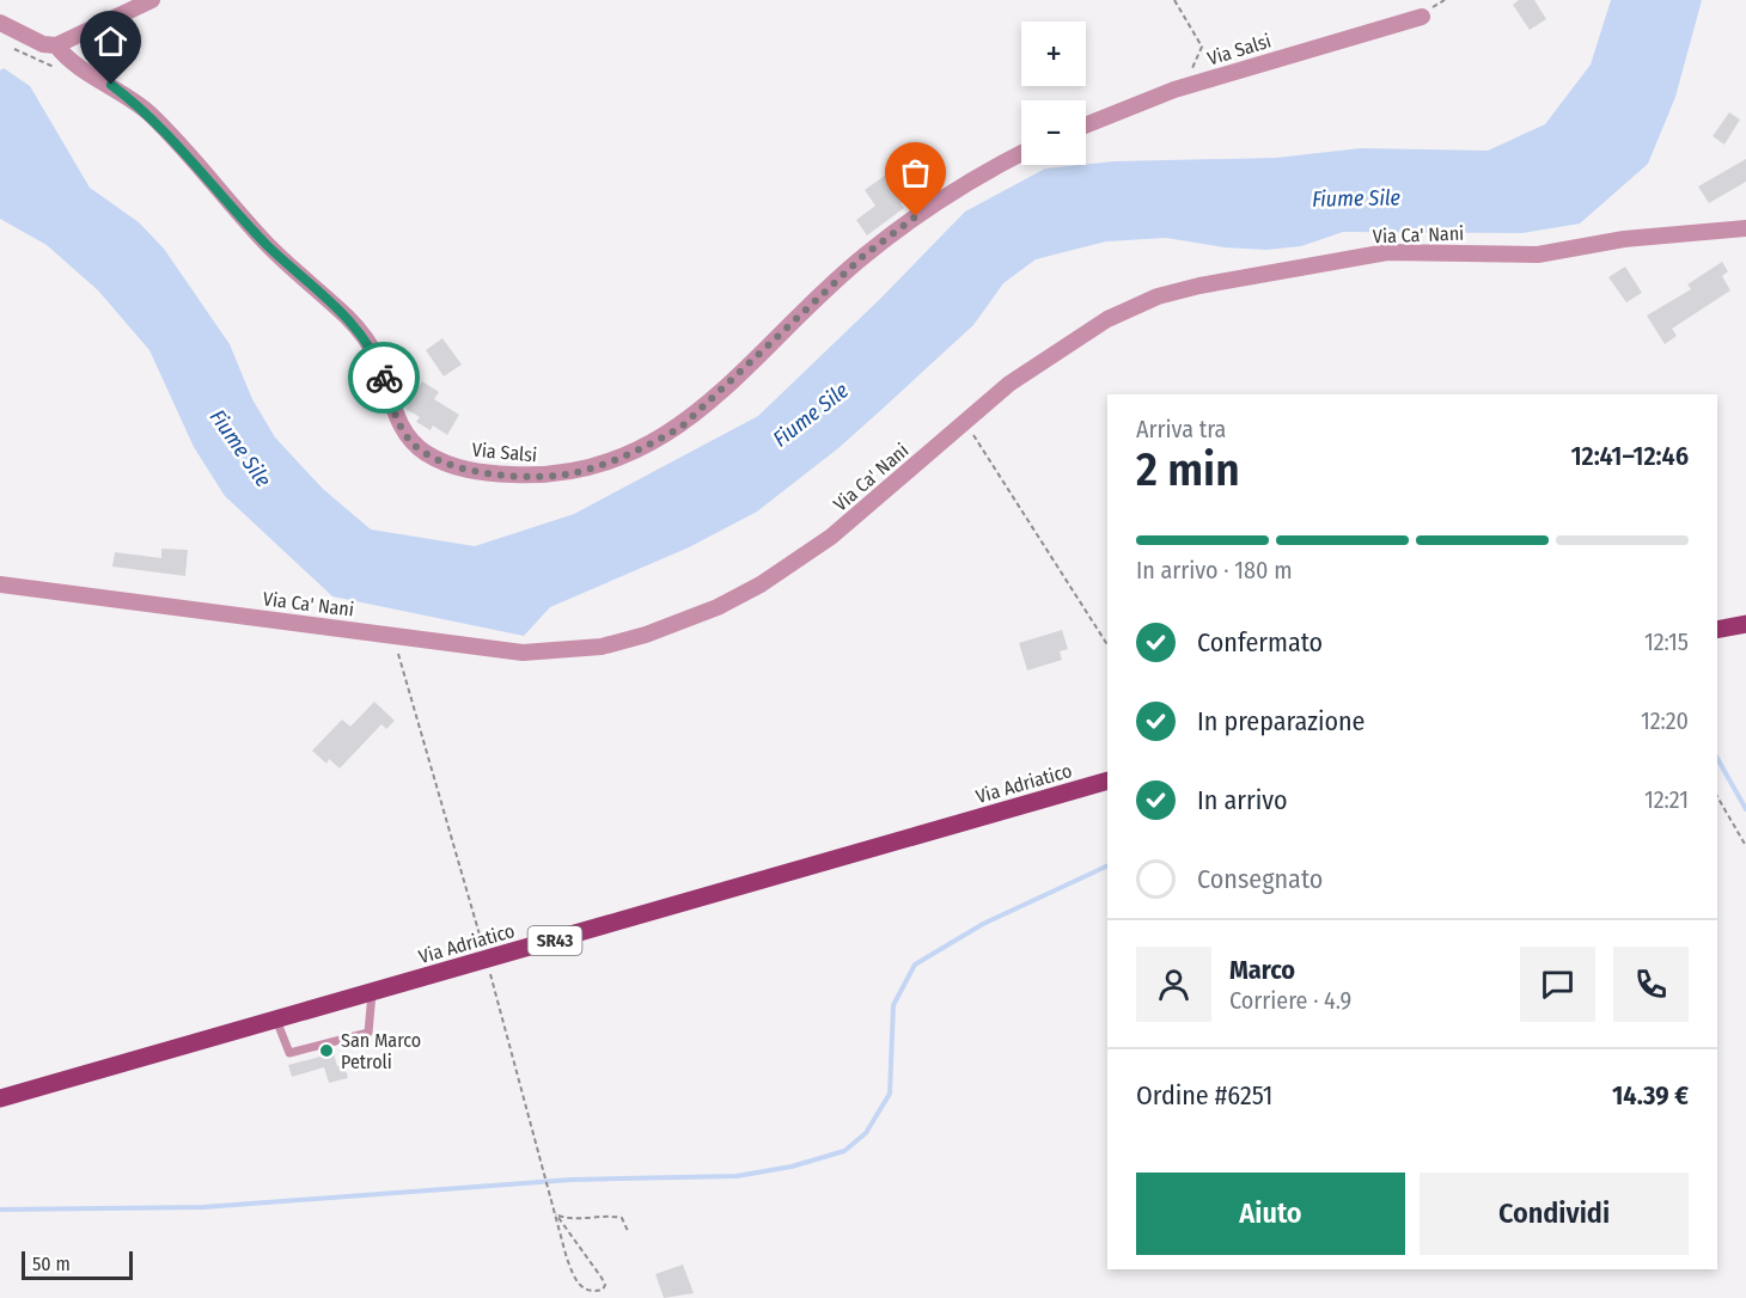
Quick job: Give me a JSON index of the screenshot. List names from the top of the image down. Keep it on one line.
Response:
{"streets":{"main road":["Via Adriatico","SR43"],"street":["Via Salsi","Via Ca' Nani"]},"water":["Fiume Sile"],"places":["San Marco Petroli"],"scale_bar":"50 m","page":{"map_buttons":["+","−"],"heading":["2 min","Arriva tra","12:41–12:46"],"panel":["Marco","Corriere · 4.9","Ordine #6251","14.39 €"],"bar":"In arrivo · 180 m","list":[["Confermato","12:15"],["In preparazione","12:20"],["In arrivo","12:21"],"Consegnato"],"buttons":["Aiuto","Condividi"],"scale":"50 m"}}
